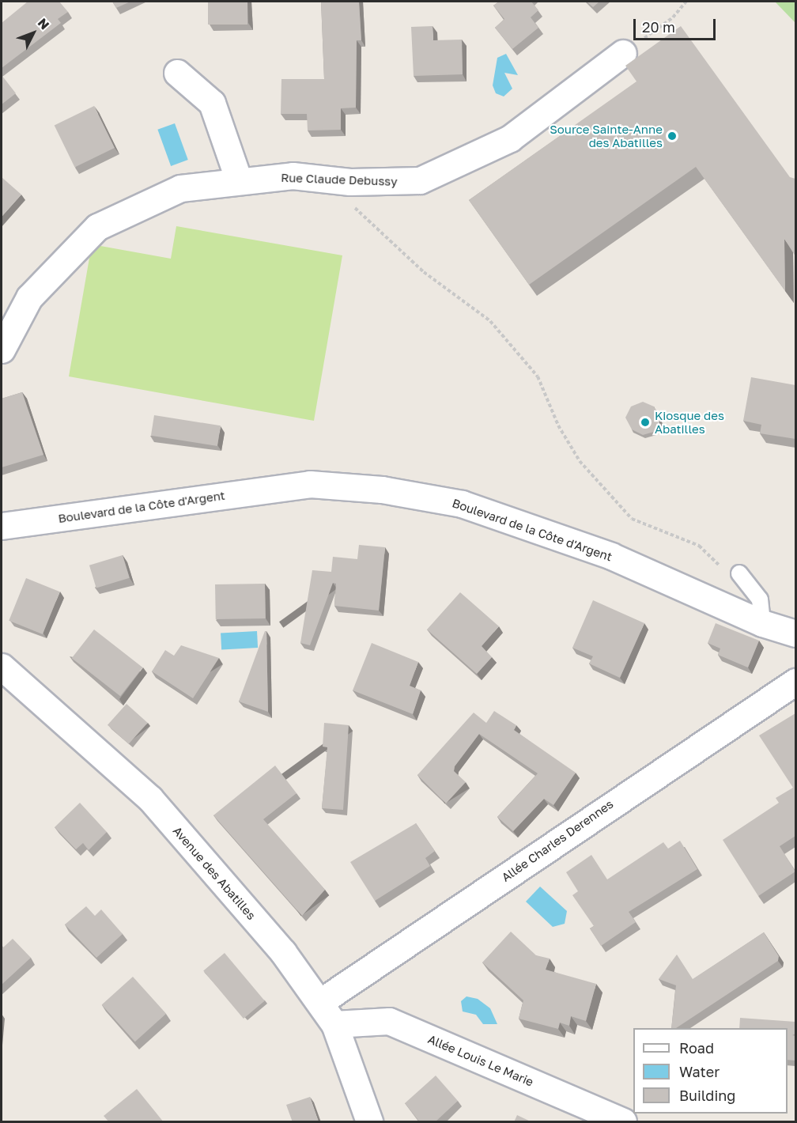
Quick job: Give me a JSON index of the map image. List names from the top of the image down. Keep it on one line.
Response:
{"streets":{"street":["Rue Claude Debussy","Boulevard de la Côte d'Argent","Allée Charles Derennes","Avenue des Abatilles","Allée Louis Le Marie"]},"crossings":[["Allée Charles Derennes","Avenue des Abatilles"],["Avenue des Abatilles","Allée Louis Le Marie"]],"places":["Source Sainte-Anne des Abatilles","Kiosque des Abatilles"],"legend":["Road","Water","Building"],"scale_bar":"20 m","north":"top right"}
